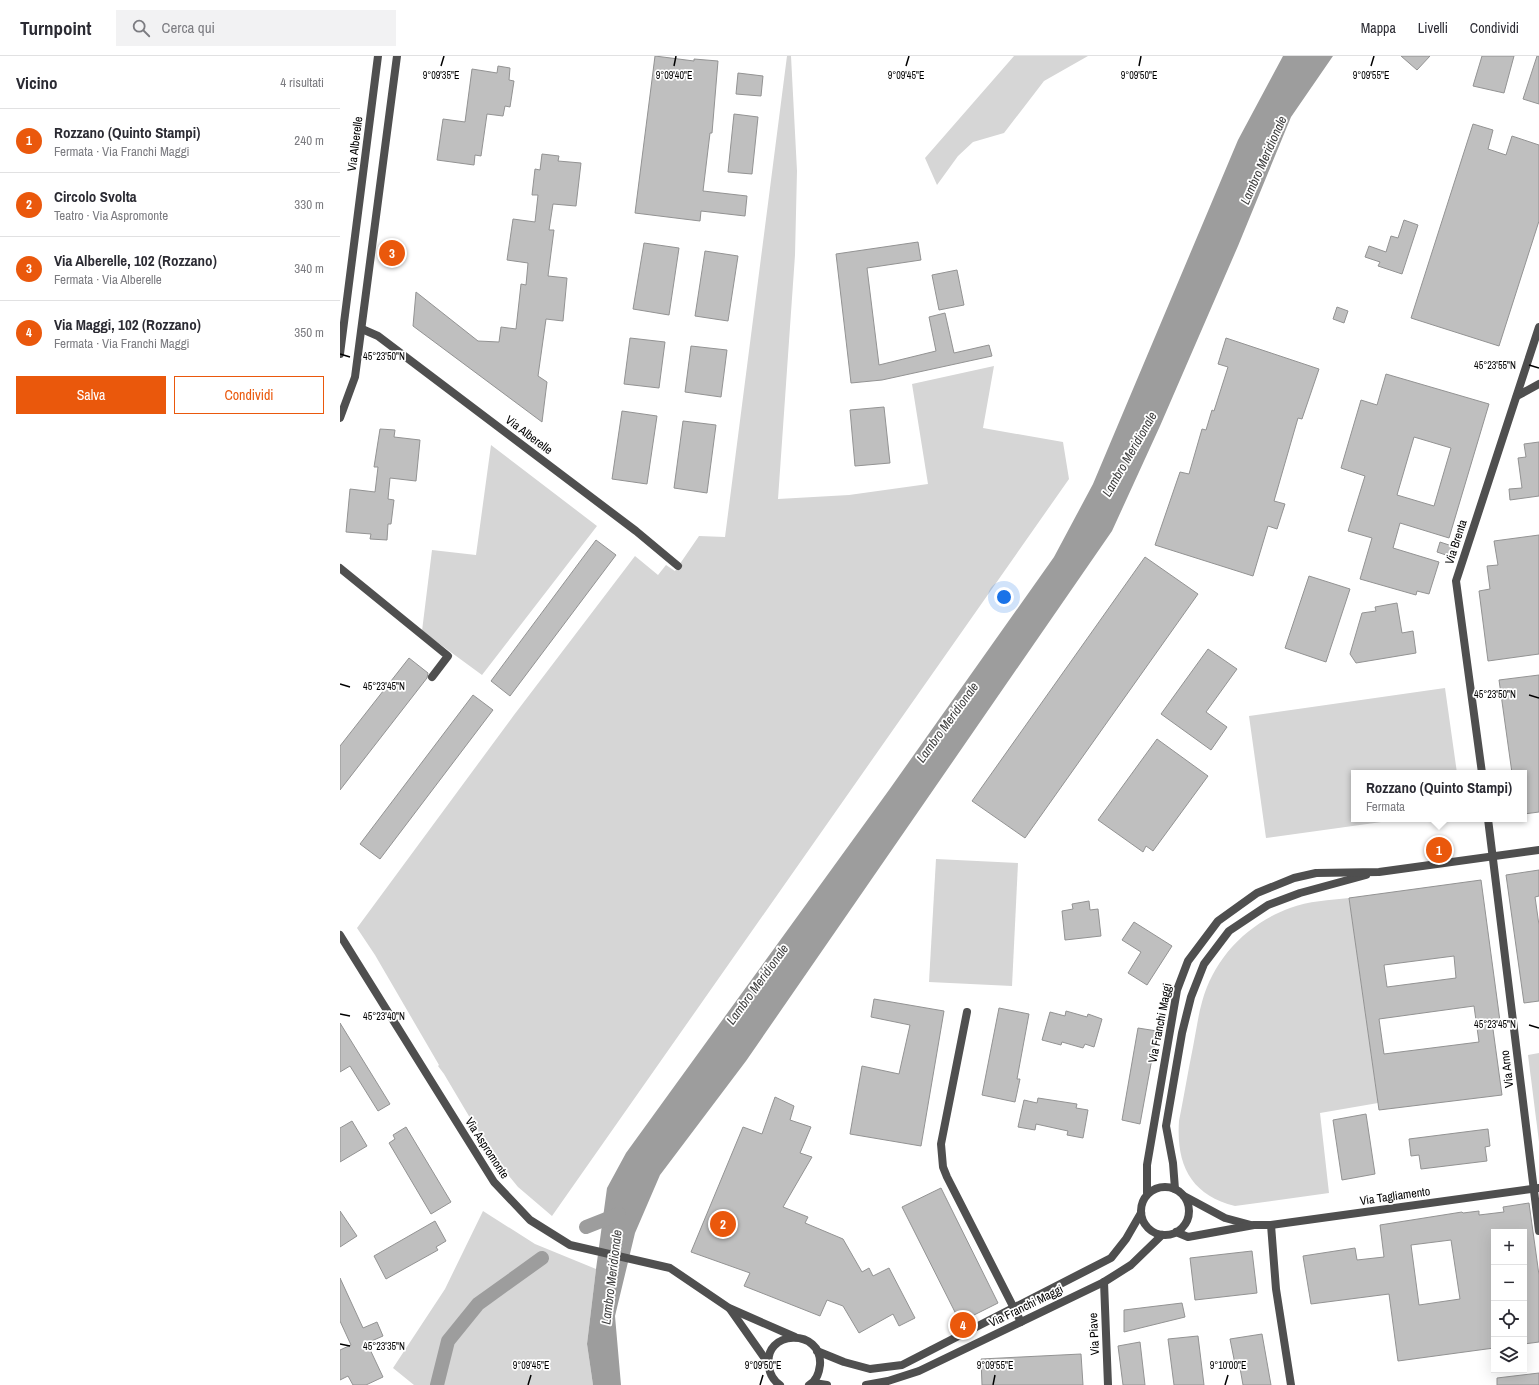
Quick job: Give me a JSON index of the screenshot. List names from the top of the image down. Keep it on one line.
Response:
{"streets":{"street":["Via Alberelle","Via Brenta","Via Franchi Maggi","Via Arno","Via Aspromonte","Via Tagliamento","Via Piave"]},"crossings":[["Via Franchi Maggi","Via Arno"],["Via Franchi Maggi","Via Aspromonte"],["Via Franchi Maggi","Via Tagliamento"],["Via Franchi Maggi","Via Piave"],["Via Arno","Via Tagliamento"]],"water":["Lambro Meridionale"],"page":{"header":"Turnpoint","search":"Cerca qui","nav":["Mappa","Livelli","Condividi"],"heading":["Vicino","4 risultati"],"list":[{"mark":"1","name":"Rozzano (Quinto Stampi)","note":"Fermata · Via Franchi Maggi","value":"240 m"},{"mark":"2","name":"Circolo Svolta","note":"Teatro · Via Aspromonte","value":"330 m"},{"mark":"3","name":"Via Alberelle, 102 (Rozzano)","note":"Fermata · Via Alberelle","value":"340 m"},{"mark":"4","name":"Via Maggi, 102 (Rozzano)","note":"Fermata · Via Franchi Maggi","value":"350 m"}],"pins":["3","1","2","4"],"buttons":["Salva","Condividi"],"popup":["Rozzano (Quinto Stampi)","Fermata"],"map_buttons":["+","−"]},"coordinates":["9°09'35\"E","9°09'40\"E","9°09'45\"E","9°09'50\"E","9°09'55\"E","45°23'50\"N","45°23'55\"N","45°23'45\"N","45°23'40\"N","45°23'35\"N","9°10'00\"E"]}
